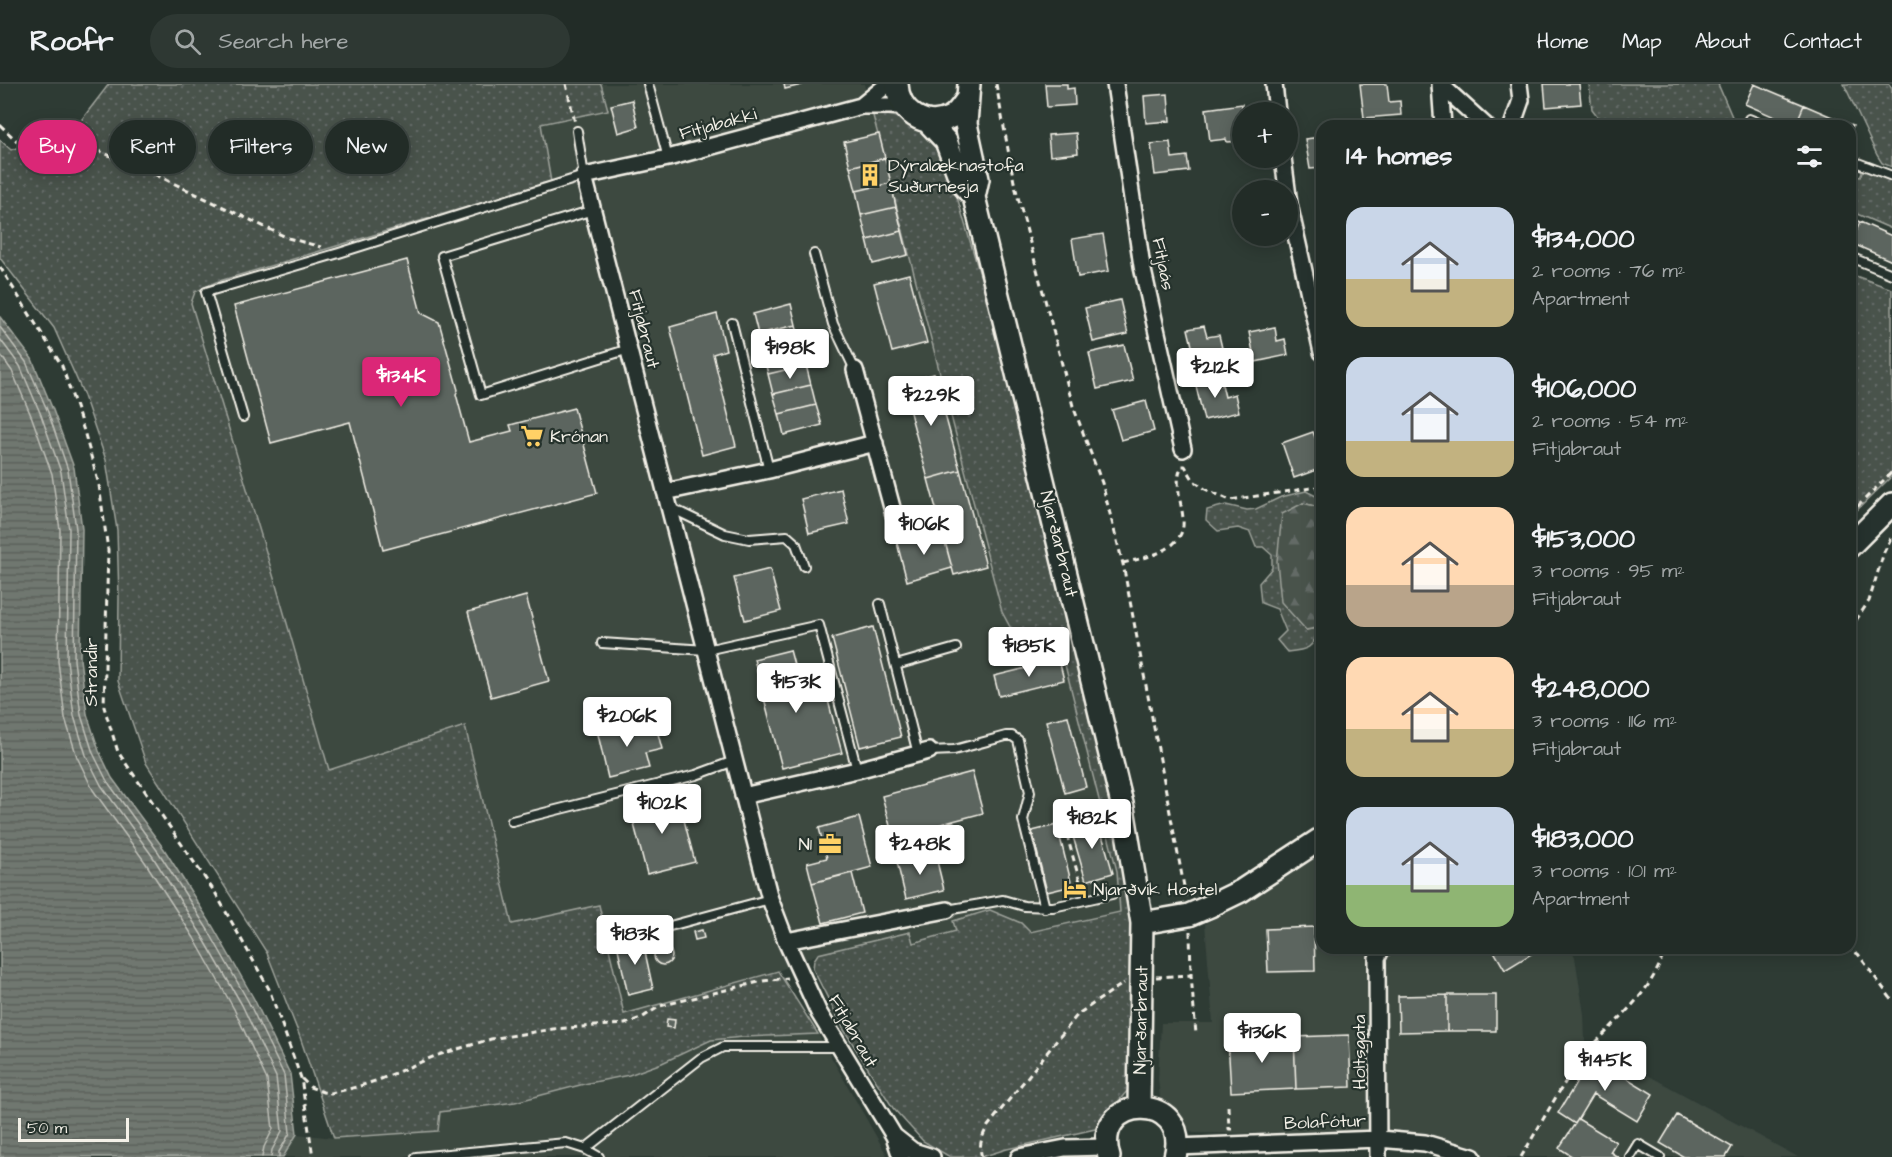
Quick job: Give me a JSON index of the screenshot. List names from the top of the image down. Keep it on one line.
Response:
{"streets":{"main road":["Njarðarbraut"],"street":["Fitjabakki","Fitjaás","Fitjabraut","Holtsgata","Bolafótur"],"path":["Strandir"]},"crossings":[["Fitjabakki","Fitjabraut"],["Fitjabakki","Njarðarbraut"],["Holtsgata","Bolafótur"]],"places":{"building":["Dýralæknastofa Suðurnesja"],"supermarket":["Krónan"],"office":["N1"],"hotel":["Njarðvík Hostel"]},"scale_bar":"50 m","page":{"header":"Roofr","search":"Search here","nav":["Home","Map","About","Contact"],"map_buttons":["+","−"],"chip":["Buy","Rent","Filters","New"],"heading":"14 homes","list":[{"name":"$134,000","note":"2 rooms · 76 m² · Apartment"},{"name":"$106,000","note":"2 rooms · 54 m² · Fitjabraut"},{"name":"$153,000","note":"3 rooms · 95 m² · Fitjabraut"},{"name":"$248,000","note":"3 rooms · 116 m² · Fitjabraut"},{"name":"$183,000","note":"3 rooms · 101 m² · Apartment"}],"price":["$198K","$212K","$134K","$229K","$106K","$185K","$153K","$206K","$102K","$182K","$248K","$183K","$136K","$145K"],"scale":"50 m"}}
